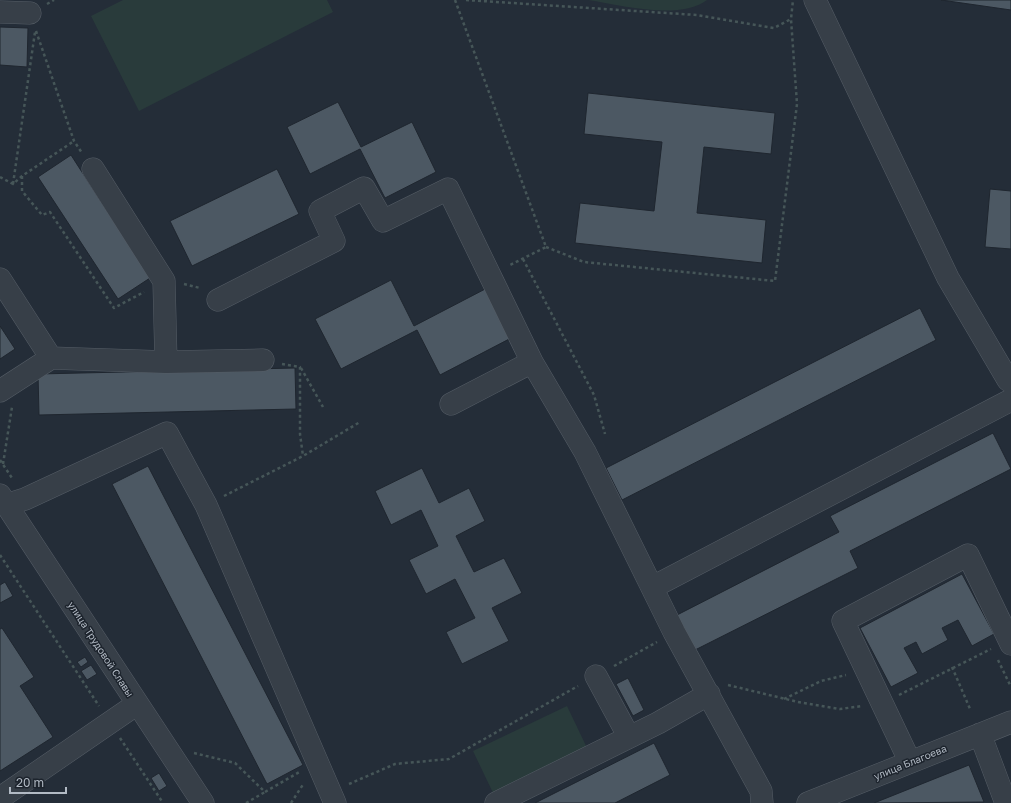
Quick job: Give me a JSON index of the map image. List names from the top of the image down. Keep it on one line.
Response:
{"streets":{"street":["улица Трудовой Славы","улица Благоева"]},"scale_bar":"20 m"}
